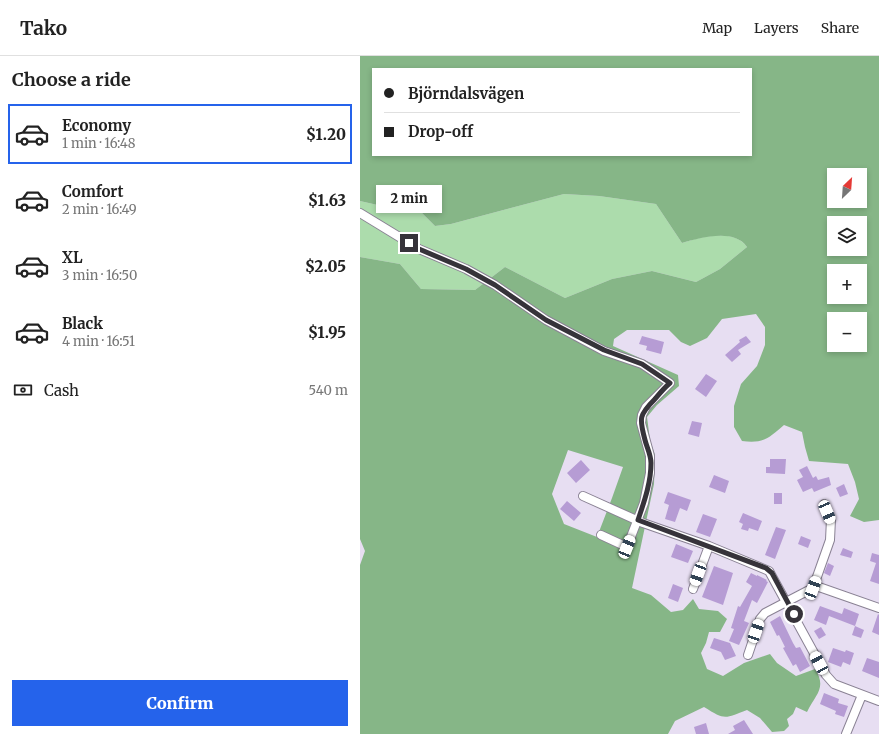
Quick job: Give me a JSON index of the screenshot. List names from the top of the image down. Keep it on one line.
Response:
{"north":"top right","page":{"header":"Tako","nav":["Map","Layers","Share"],"heading":"Choose a ride","banner":["Björndalsvägen","Drop-off"],"list":[{"name":"Economy","note":"1 min · 16:48","value":"$1.20"},{"name":"Comfort","note":"2 min · 16:49","value":"$1.63"},{"name":"XL","note":"3 min · 16:50","value":"$2.05"},{"name":"Black","note":"4 min · 16:51","value":"$1.95"}],"map_buttons":["+","−"],"bubble":"2 min","pay":["Cash","540 m"],"buttons":"Confirm"}}
